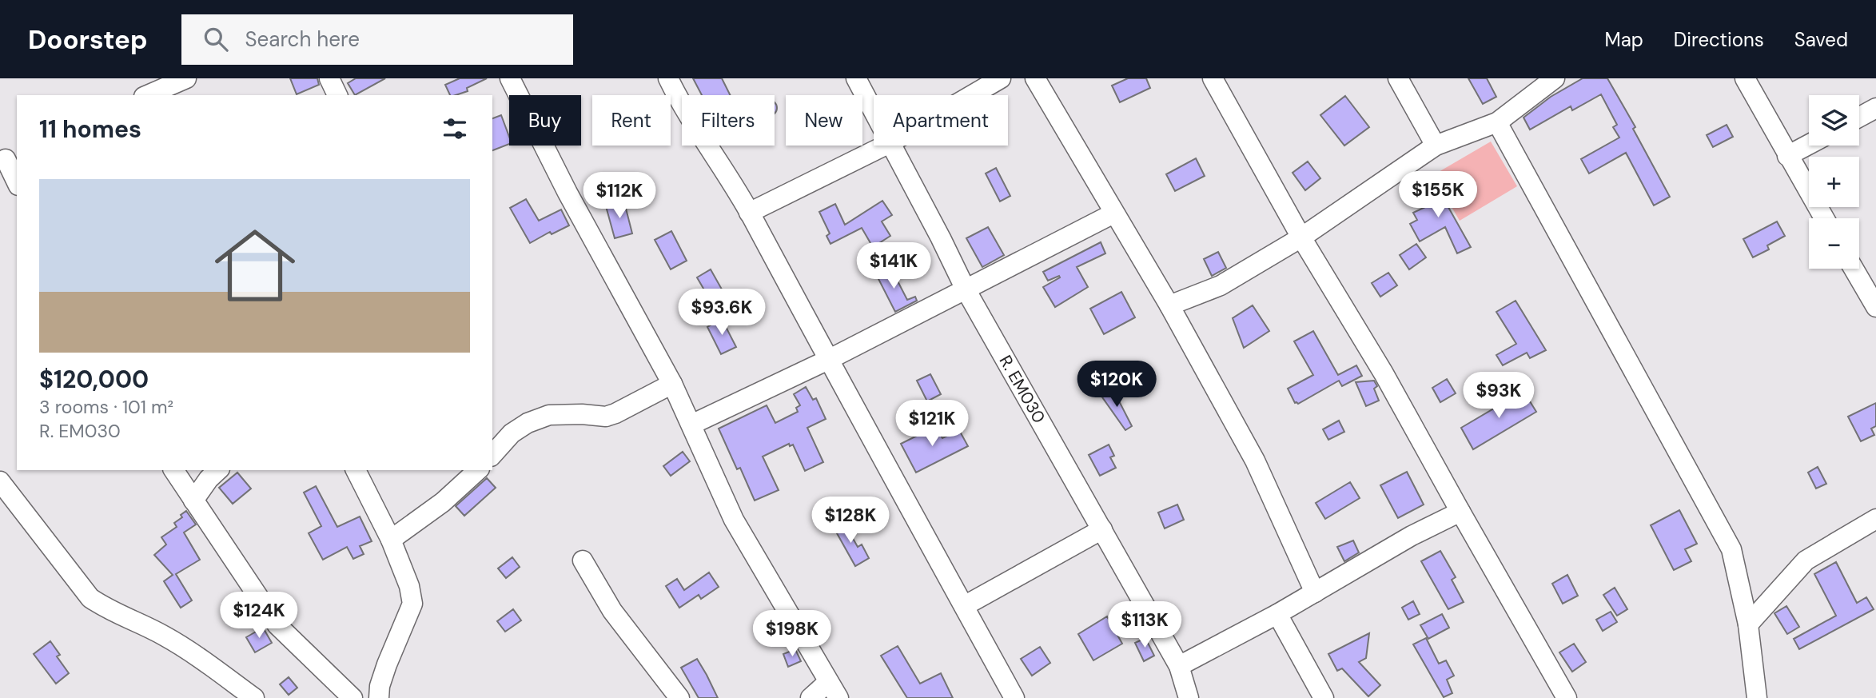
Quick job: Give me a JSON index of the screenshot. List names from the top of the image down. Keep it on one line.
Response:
{"streets":{"street":["R. EM030"]},"page":{"header":"Doorstep","search":"Search here","nav":["Map","Directions","Saved"],"map_buttons":["+","−"],"chip":["Buy","Rent","Filters","New","Apartment"],"heading":"11 homes","list":[{"name":"$120,000","note":"3 rooms · 101 m² · R. EM030"}],"price":["$155K","$112K","$141K","$93.6K","$120K","$93K","$121K","$128K","$124K","$113K","$198K"]}}
